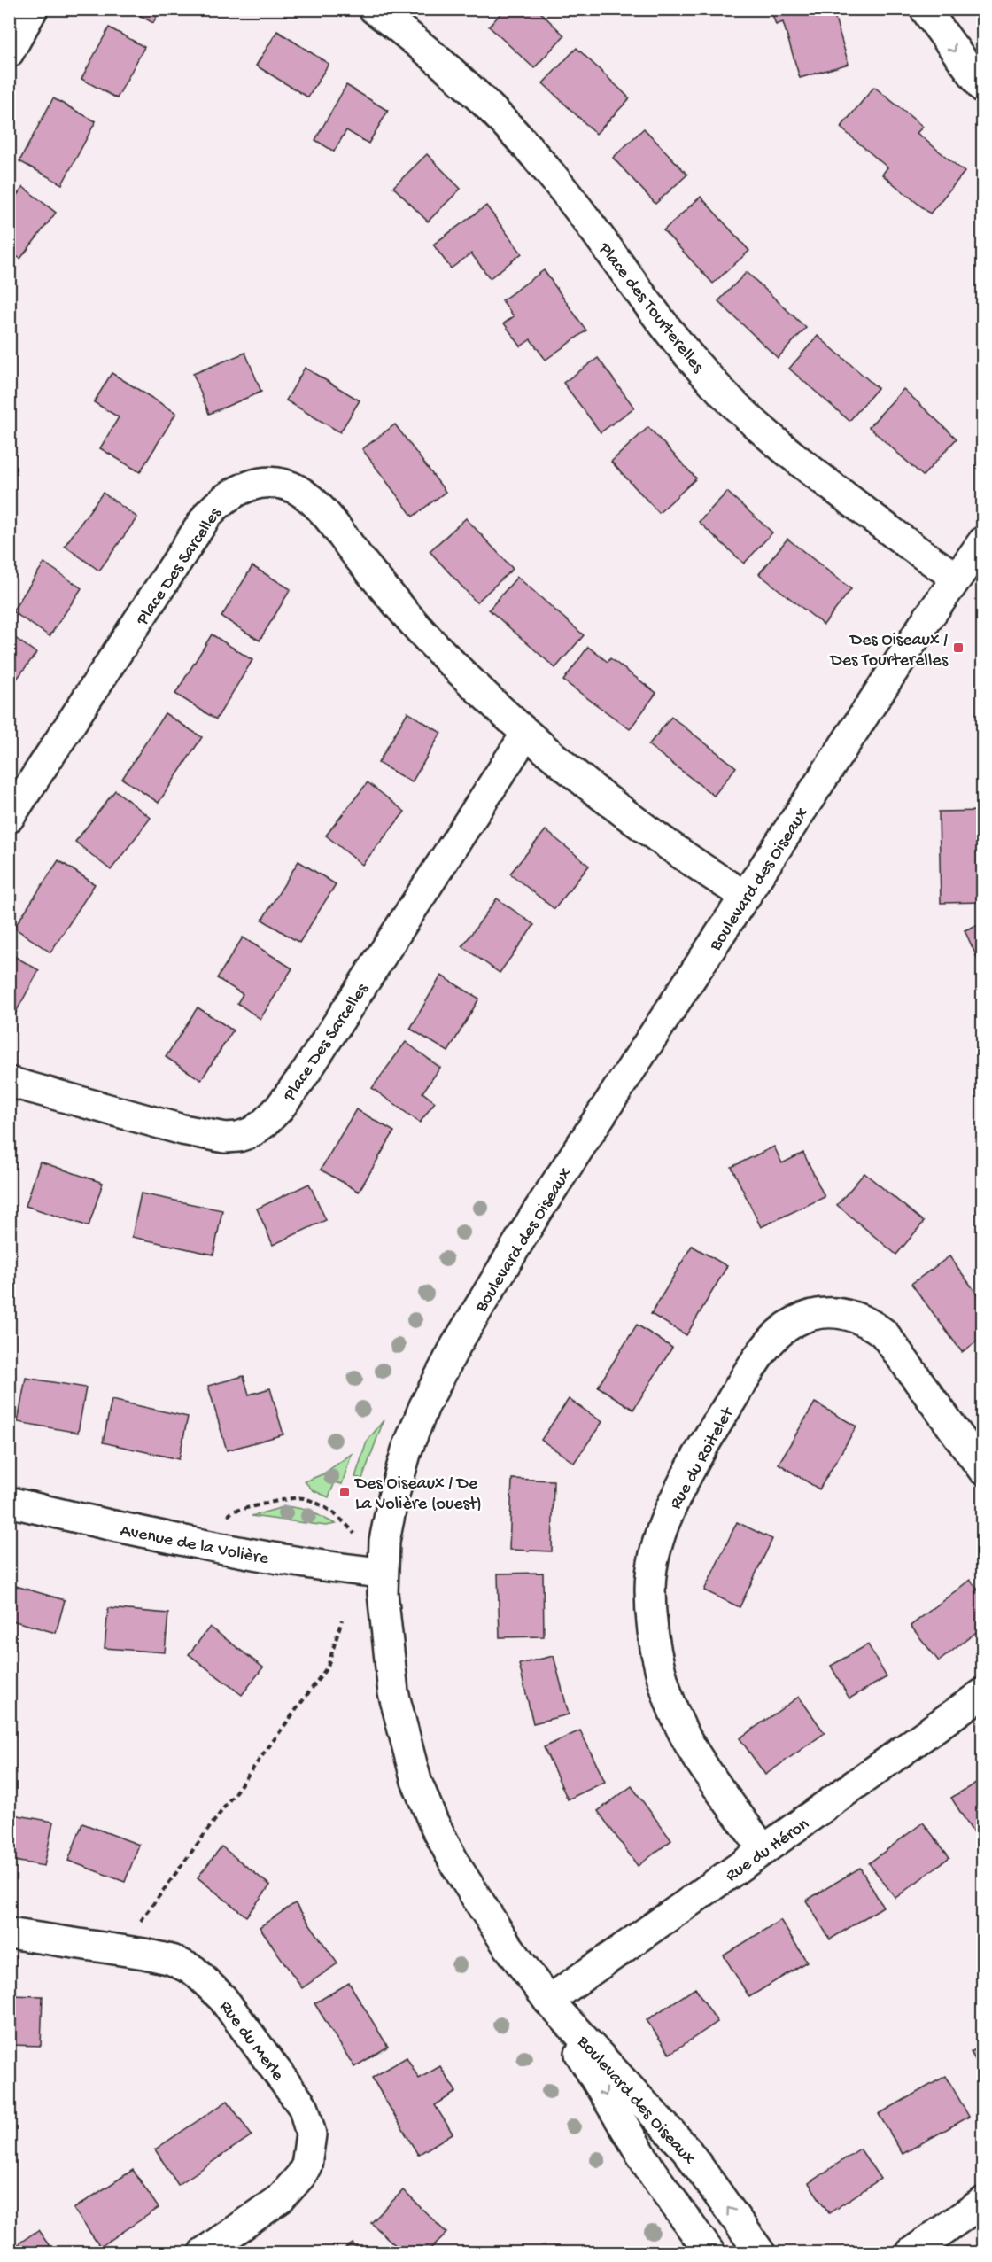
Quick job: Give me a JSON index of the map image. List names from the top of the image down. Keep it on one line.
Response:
{"streets":{"street":["Place des Tourterelles","Place Des Sarcelles","Boulevard des Oiseaux","Rue du Roitelet","Avenue de la Volière","Rue du Héron","Rue du Merle"]},"crossings":[["Place des Tourterelles","Boulevard des Oiseaux"],["Place Des Sarcelles","Boulevard des Oiseaux"],["Boulevard des Oiseaux","Avenue de la Volière"],["Boulevard des Oiseaux","Rue du Héron"],["Rue du Roitelet","Rue du Héron"]],"places":{"transit":["Des Oiseaux / Des Tourterelles","Des Oiseaux / De La Volière (ouest)"]}}
